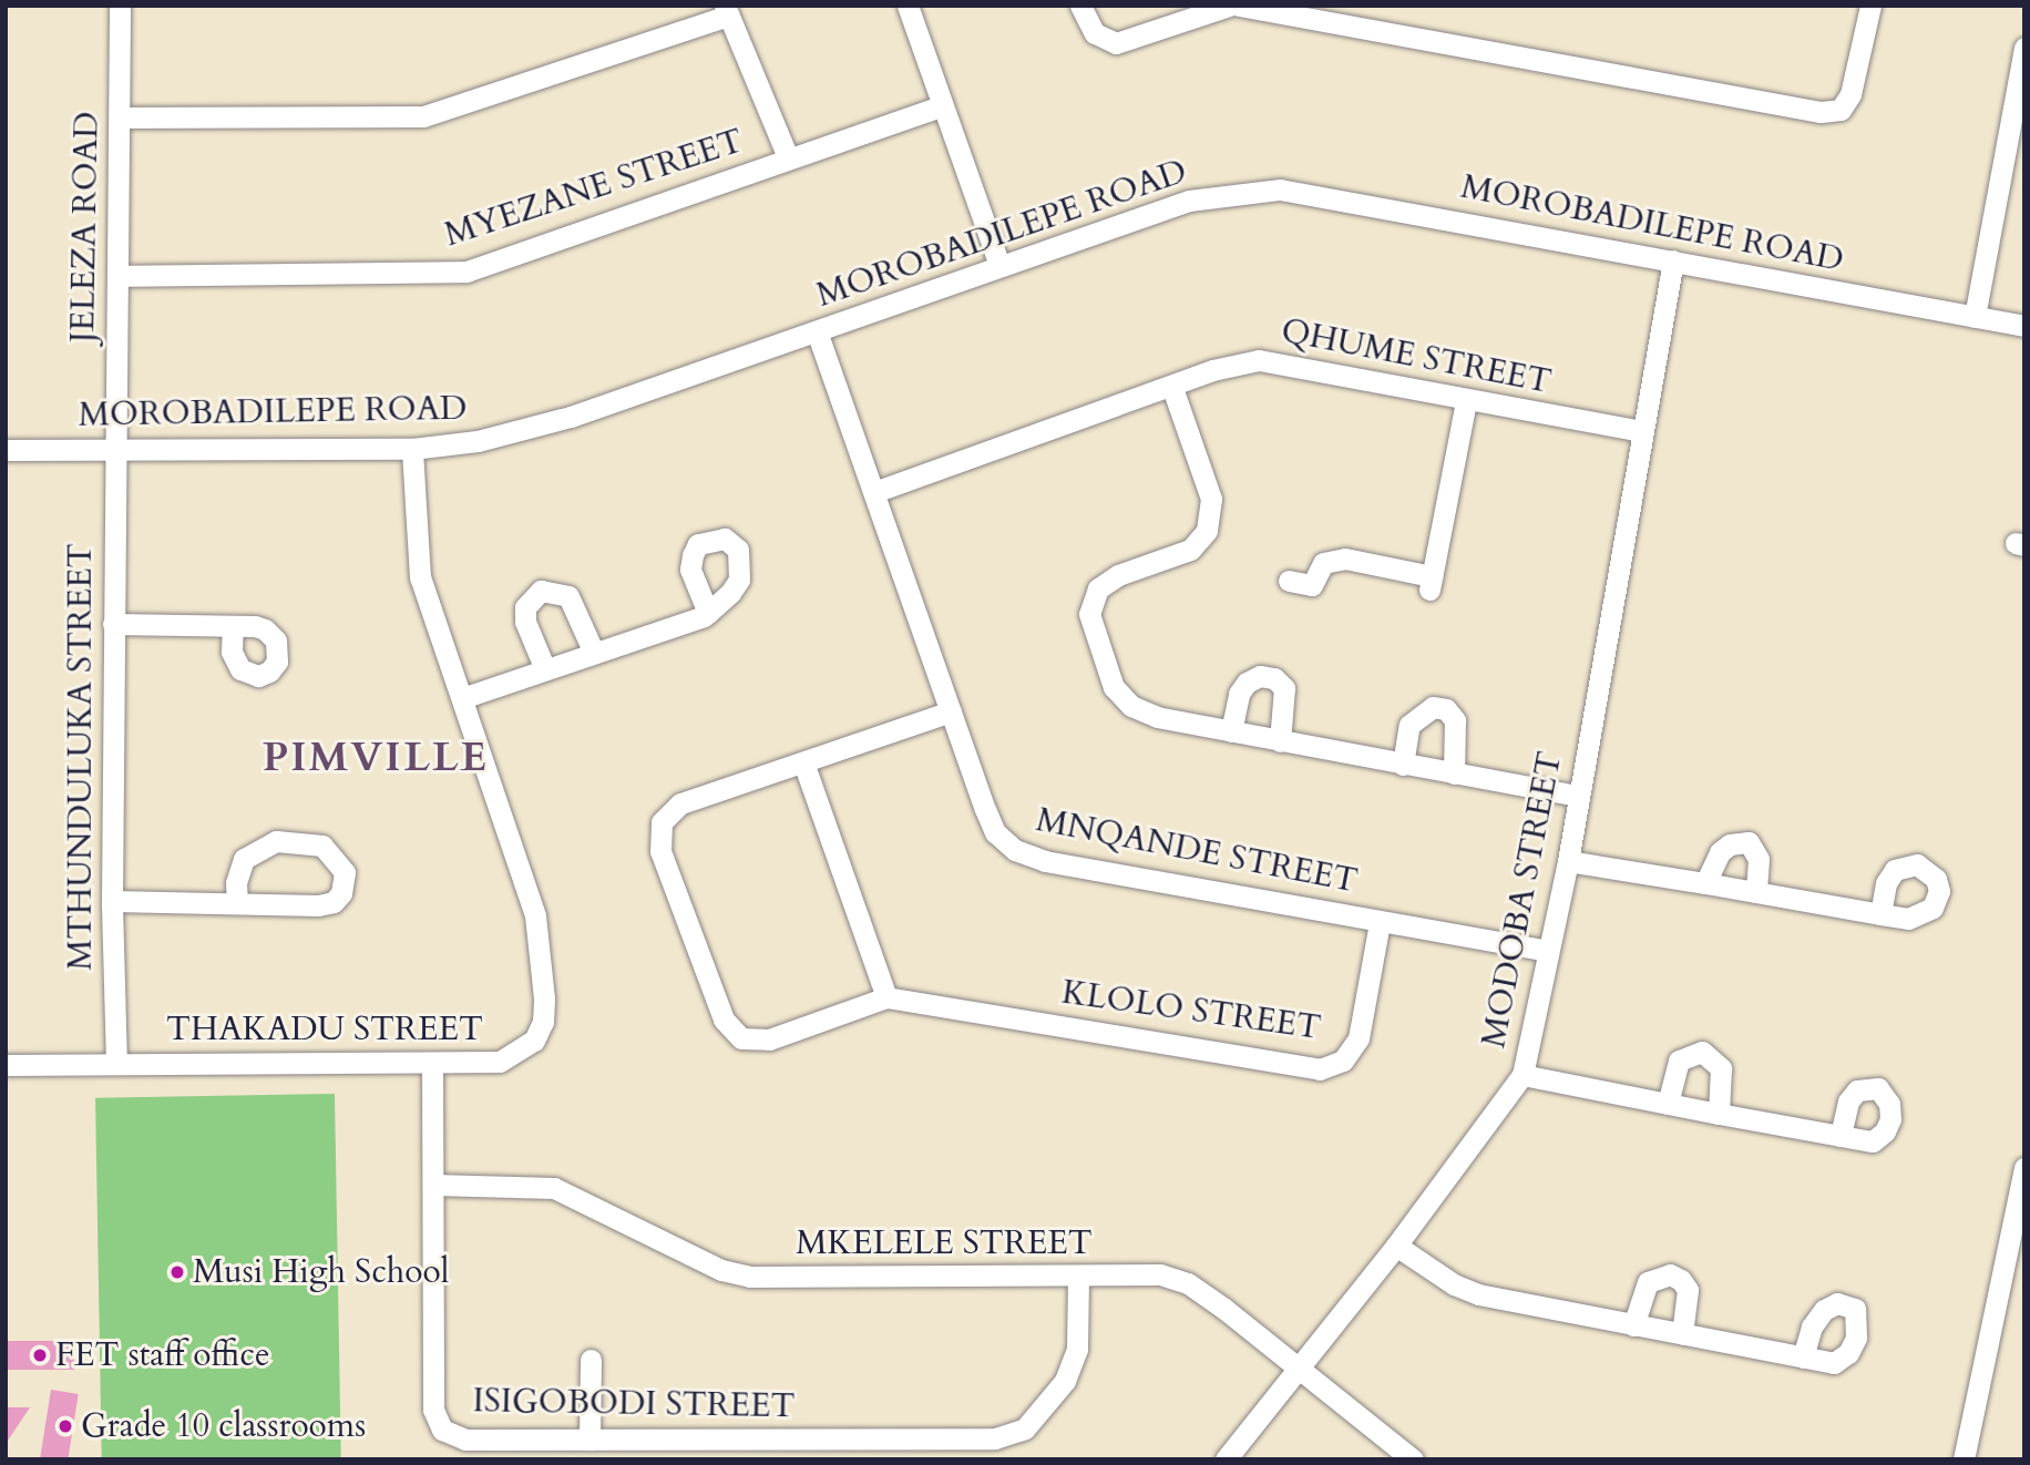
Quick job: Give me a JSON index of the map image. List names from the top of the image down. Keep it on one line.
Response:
{"streets":{"street":["MYEZANE STREET","MOROBADILEPE ROAD","JELEZA ROAD","QHUME STREET","MTHUNDULUKA STREET","MNQANDE STREET","MODOBA STREET","KLOLO STREET","THAKADU STREET","MKELELE STREET","ISIGOBODI STREET"]},"crossings":[["MYEZANE STREET","JELEZA ROAD"],["MOROBADILEPE ROAD","JELEZA ROAD"],["MOROBADILEPE ROAD","MTHUNDULUKA STREET"],["MOROBADILEPE ROAD","MNQANDE STREET"],["MOROBADILEPE ROAD","MODOBA STREET"],["MOROBADILEPE ROAD","THAKADU STREET"],["JELEZA ROAD","MTHUNDULUKA STREET"],["QHUME STREET","MNQANDE STREET"],["QHUME STREET","MODOBA STREET"],["MTHUNDULUKA STREET","THAKADU STREET"],["MNQANDE STREET","MODOBA STREET"],["MNQANDE STREET","KLOLO STREET"],["MODOBA STREET","MKELELE STREET"],["THAKADU STREET","ISIGOBODI STREET"],["MKELELE STREET","ISIGOBODI STREET"]],"districts":["PIMVILLE"],"places":["Musi High School","FET staff office","Grade 10 classrooms"]}
